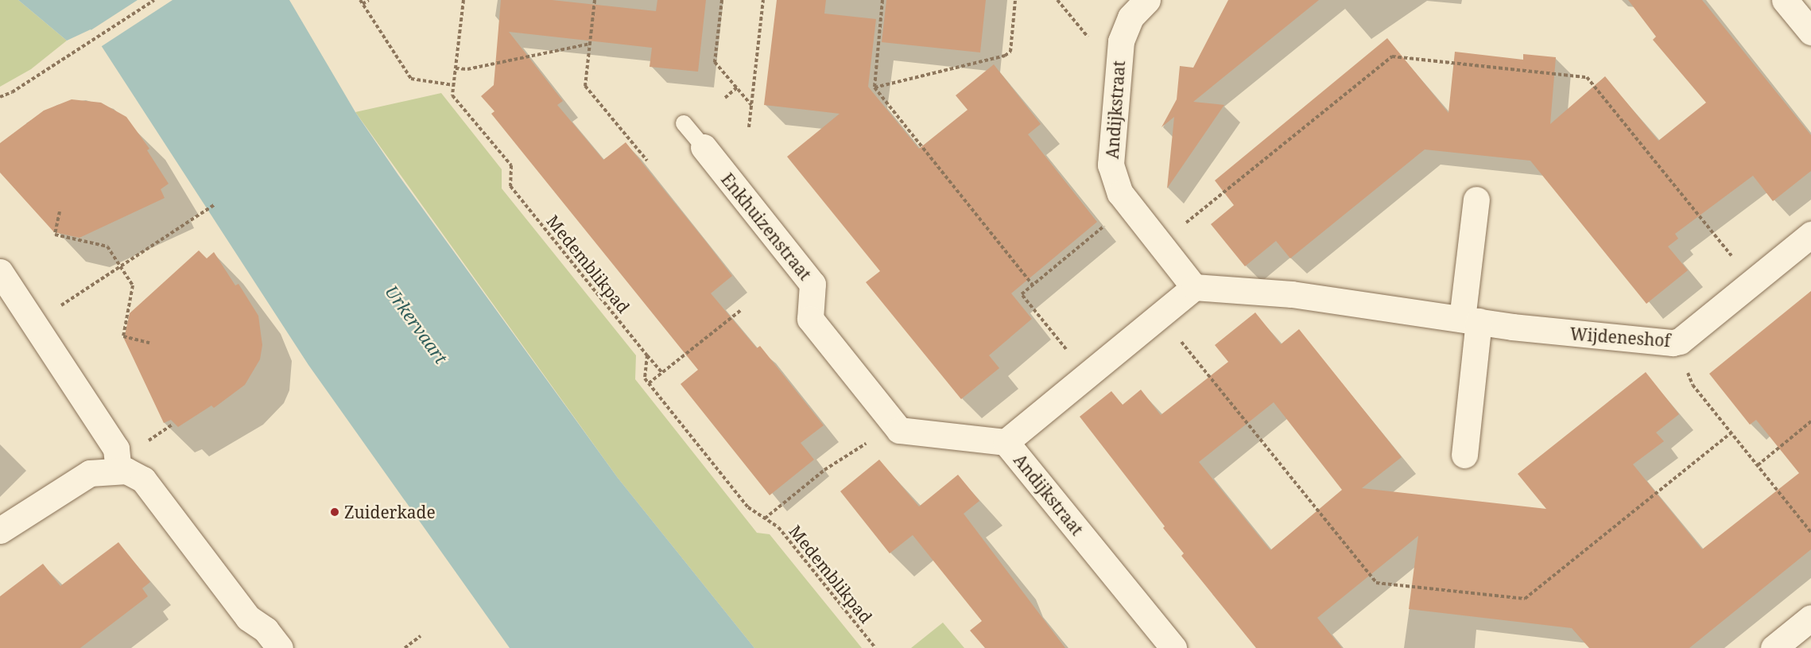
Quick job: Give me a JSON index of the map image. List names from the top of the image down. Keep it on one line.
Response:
{"streets":{"street":["Andijkstraat","Enkhuizenstraat","Wijdeneshof"],"path":["Medemblikpad"]},"crossings":[["Andijkstraat","Enkhuizenstraat"]],"water":["Urkervaart"],"places":["Zuiderkade"]}
